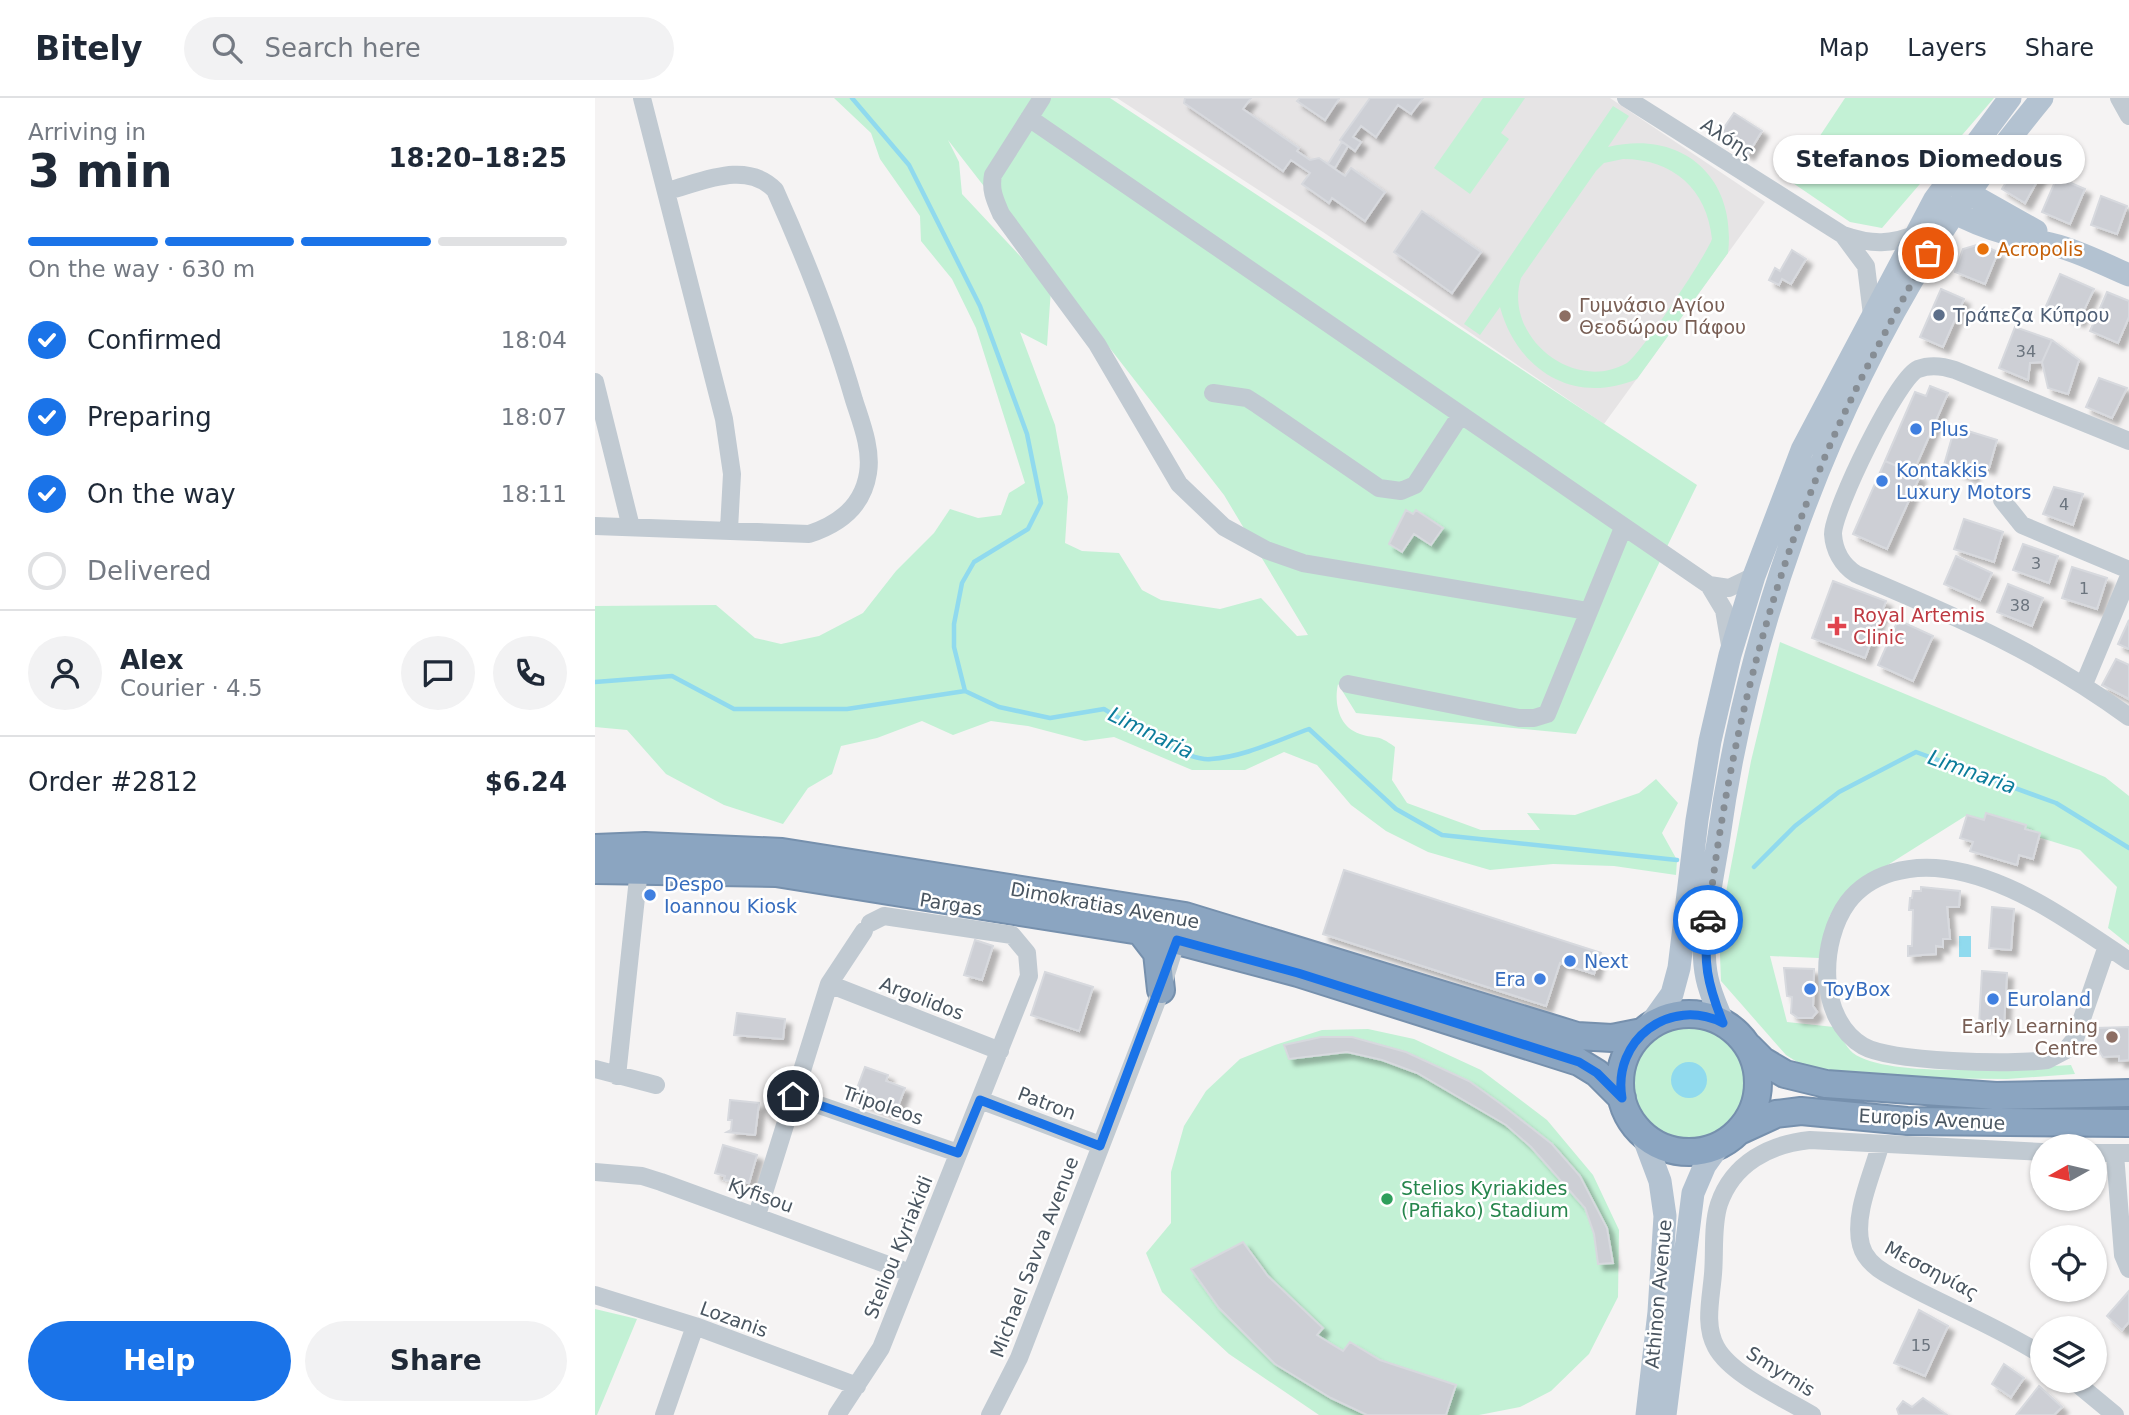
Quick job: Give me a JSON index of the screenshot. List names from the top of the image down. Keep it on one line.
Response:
{"streets":{"highway":["Dimokratias Avenue","Europis Avenue"],"main road":["Athinon Avenue"],"street":["Αλόης","Pargas","Argolidos","Patron","Tripoleos","Kyfisou","Steliou Kyriakidi","Michael Savva Avenue","Μεσσηνίας","Lozanis","Smyrnis"]},"crossings":[["Pargas","Argolidos"],["Pargas","Steliou Kyriakidi"],["Dimokratias Avenue","Europis Avenue"],["Dimokratias Avenue","Michael Savva Avenue"],["Dimokratias Avenue","Athinon Avenue"],["Argolidos","Steliou Kyriakidi"],["Patron","Steliou Kyriakidi"],["Patron","Michael Savva Avenue"],["Tripoleos","Steliou Kyriakidi"],["Europis Avenue","Athinon Avenue"],["Kyfisou","Steliou Kyriakidi"],["Steliou Kyriakidi","Lozanis"],["Μεσσηνίας","Smyrnis"]],"water":["Limnaria"],"places":{"other":["Acropolis","Stefanos Diomedous","Τράπεζα Κύπρου","Γυμνάσιο Αγίου Θεοδώρου Πάφου","Plus","Kontakkis Luxury Motors","Despo Ioannou Kiosk","Next","Era","ToyBox","Euroland","Early Learning Centre","Stelios Kyriakides (Pafiako) Stadium"],"health":["Royal Artemis Clinic"]},"house_numbers":["34","4","3","1","38","15"],"north":"left","page":{"header":"Bitely","search":"Search here","nav":["Map","Layers","Share"],"heading":["3 min","Arriving in","18:20–18:25"],"panel":["Alex","Courier · 4.5","Order #2812","$6.24"],"bubble":"Stefanos Diomedous","bar":"On the way · 630 m","list":[["Confirmed","18:04"],["Preparing","18:07"],["On the way","18:11"],"Delivered"],"buttons":["Help","Share"]}}
